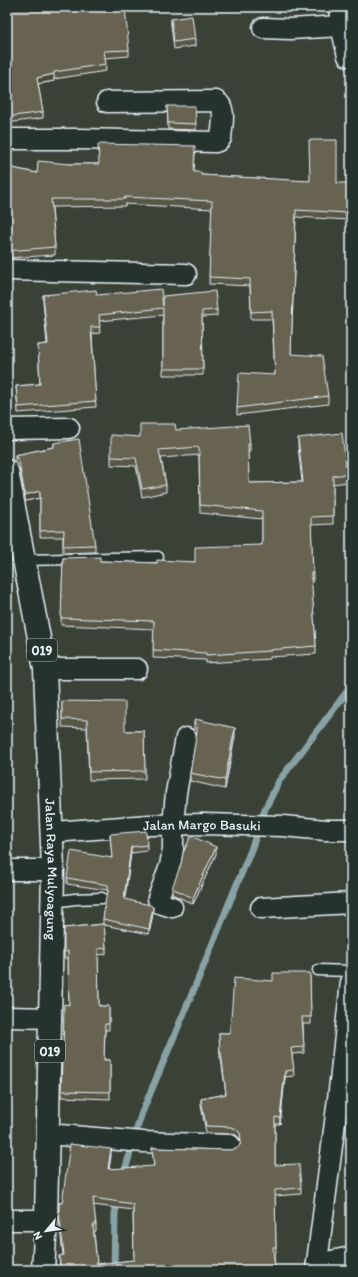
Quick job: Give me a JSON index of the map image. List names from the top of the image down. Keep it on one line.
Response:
{"streets":{"main road":["019","Jalan Raya Mulyoagung"],"street":["Jalan Margo Basuki"]},"crossings":[["Jalan Margo Basuki","Jalan Raya Mulyoagung"]],"north":"bottom left"}
